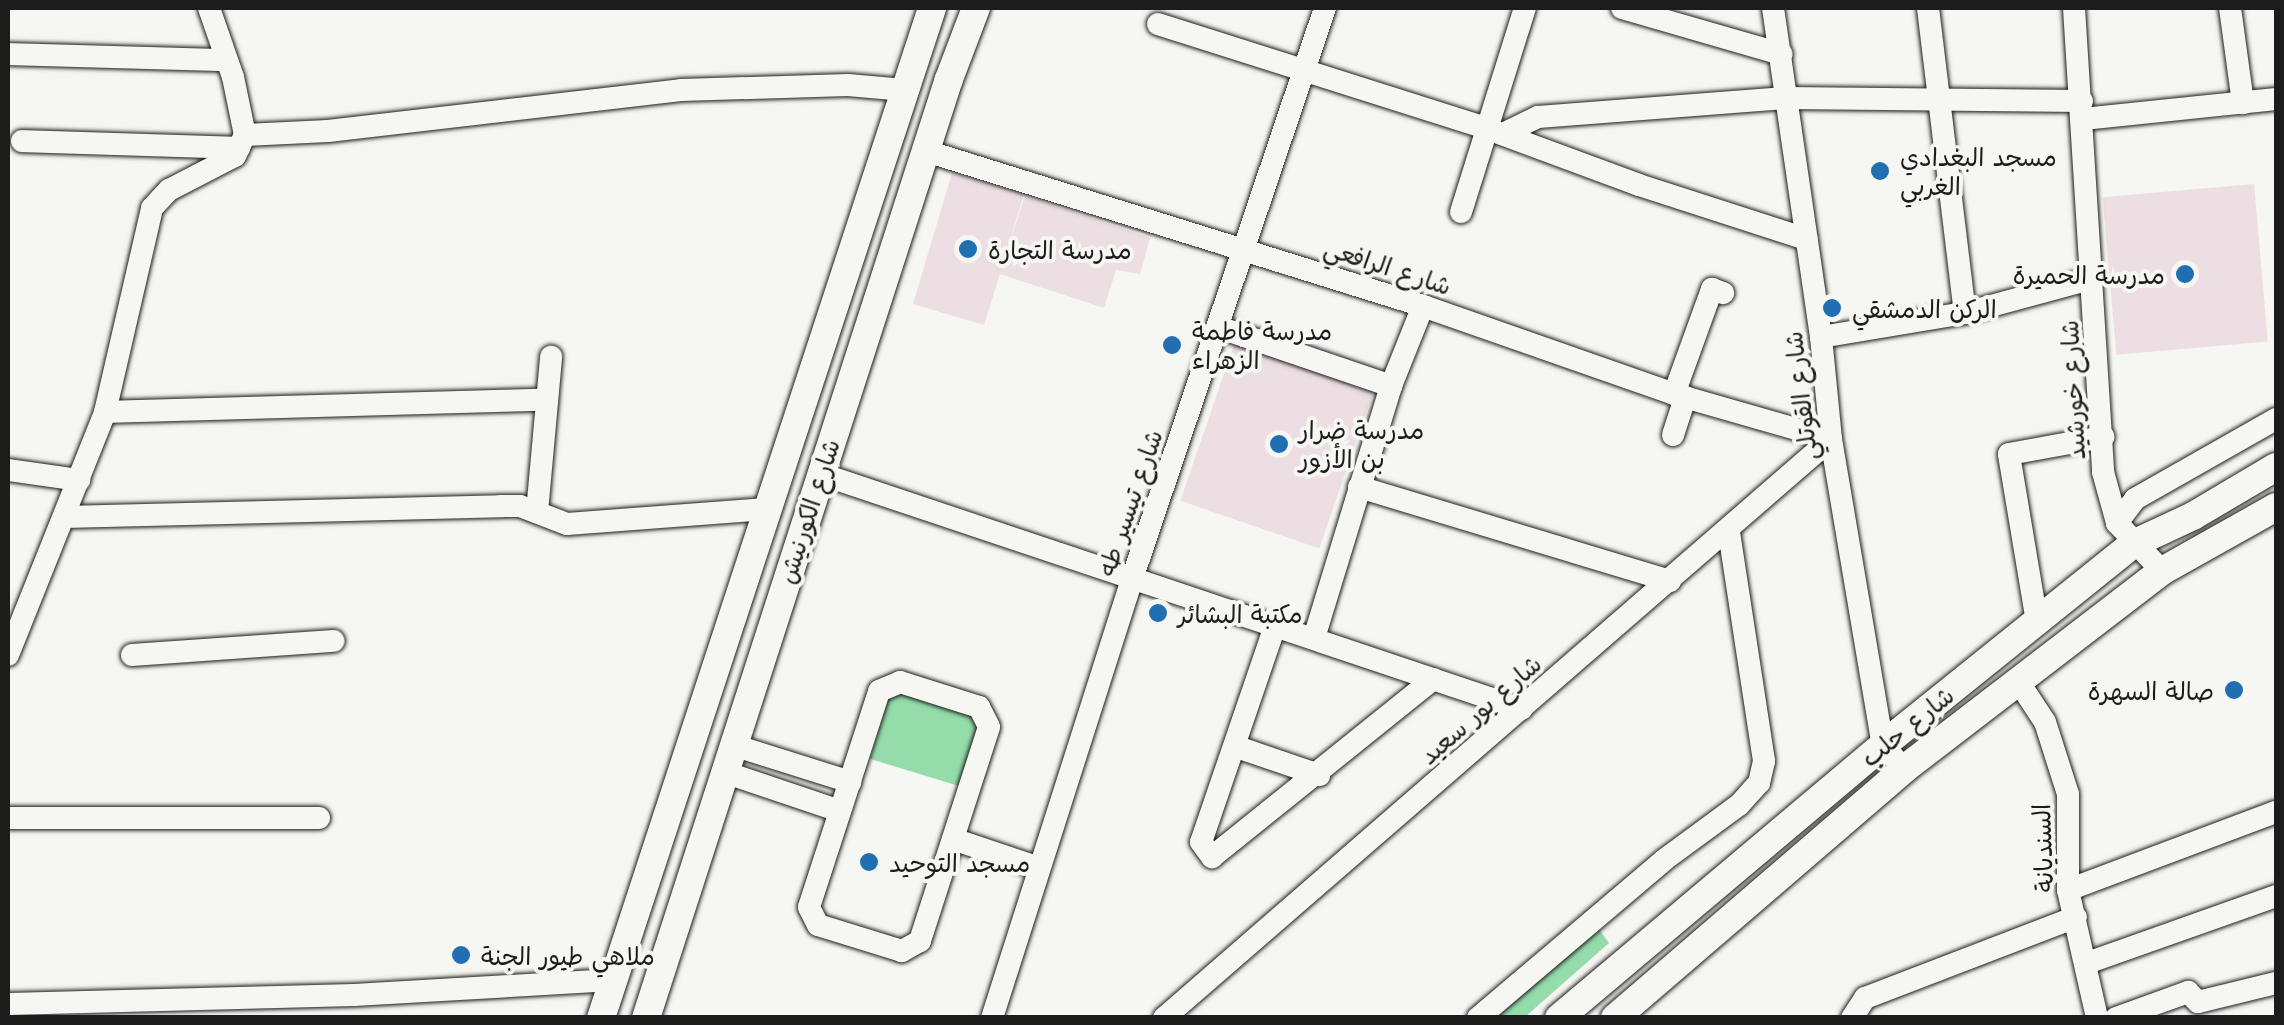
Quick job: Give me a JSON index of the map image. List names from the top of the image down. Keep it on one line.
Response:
{"streets":{"main road":["شارع الكورنيش","شارع حلب"],"street":["شارع الرافعي","شارع خورشيد","شارع القوتلي","شارع تيسير طه","شارع بور سعيد","السنديانة"]},"crossings":[["شارع الرافعي","شارع القوتلي"],["شارع الرافعي","شارع تيسير طه"],["شارع الرافعي","شارع الكورنيش"],["شارع الرافعي","شارع بور سعيد"],["شارع خورشيد","شارع حلب"],["شارع القوتلي","شارع بور سعيد"],["شارع القوتلي","شارع حلب"],["شارع حلب","السنديانة"]],"places":["مسجد البغدادي الغربي","مدرسة التجارة","مدرسة الحميرة","الركن الدمشقي","مدرسة فاطمة الزهراء","مدرسة ضرار بن الأزور","مكتبة البشائر","صالة السهرة","مسجد التوحيد","ملاهي طيور الجنة"]}
